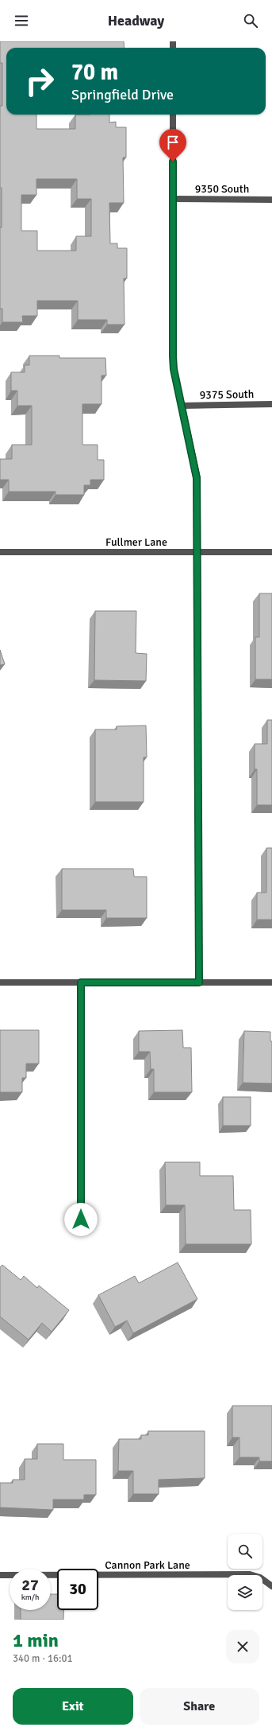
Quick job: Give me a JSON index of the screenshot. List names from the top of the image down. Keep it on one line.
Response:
{"streets":{"street":["9350 South","9375 South","Fullmer Lane","Cannon Park Lane"]},"page":{"header":"Headway","turn":["70 m","Springfield Drive"],"speed":"27 km/h","limit":"30","heading":["1 min","340 m · 16:01"],"buttons":["Exit","Share"]}}
